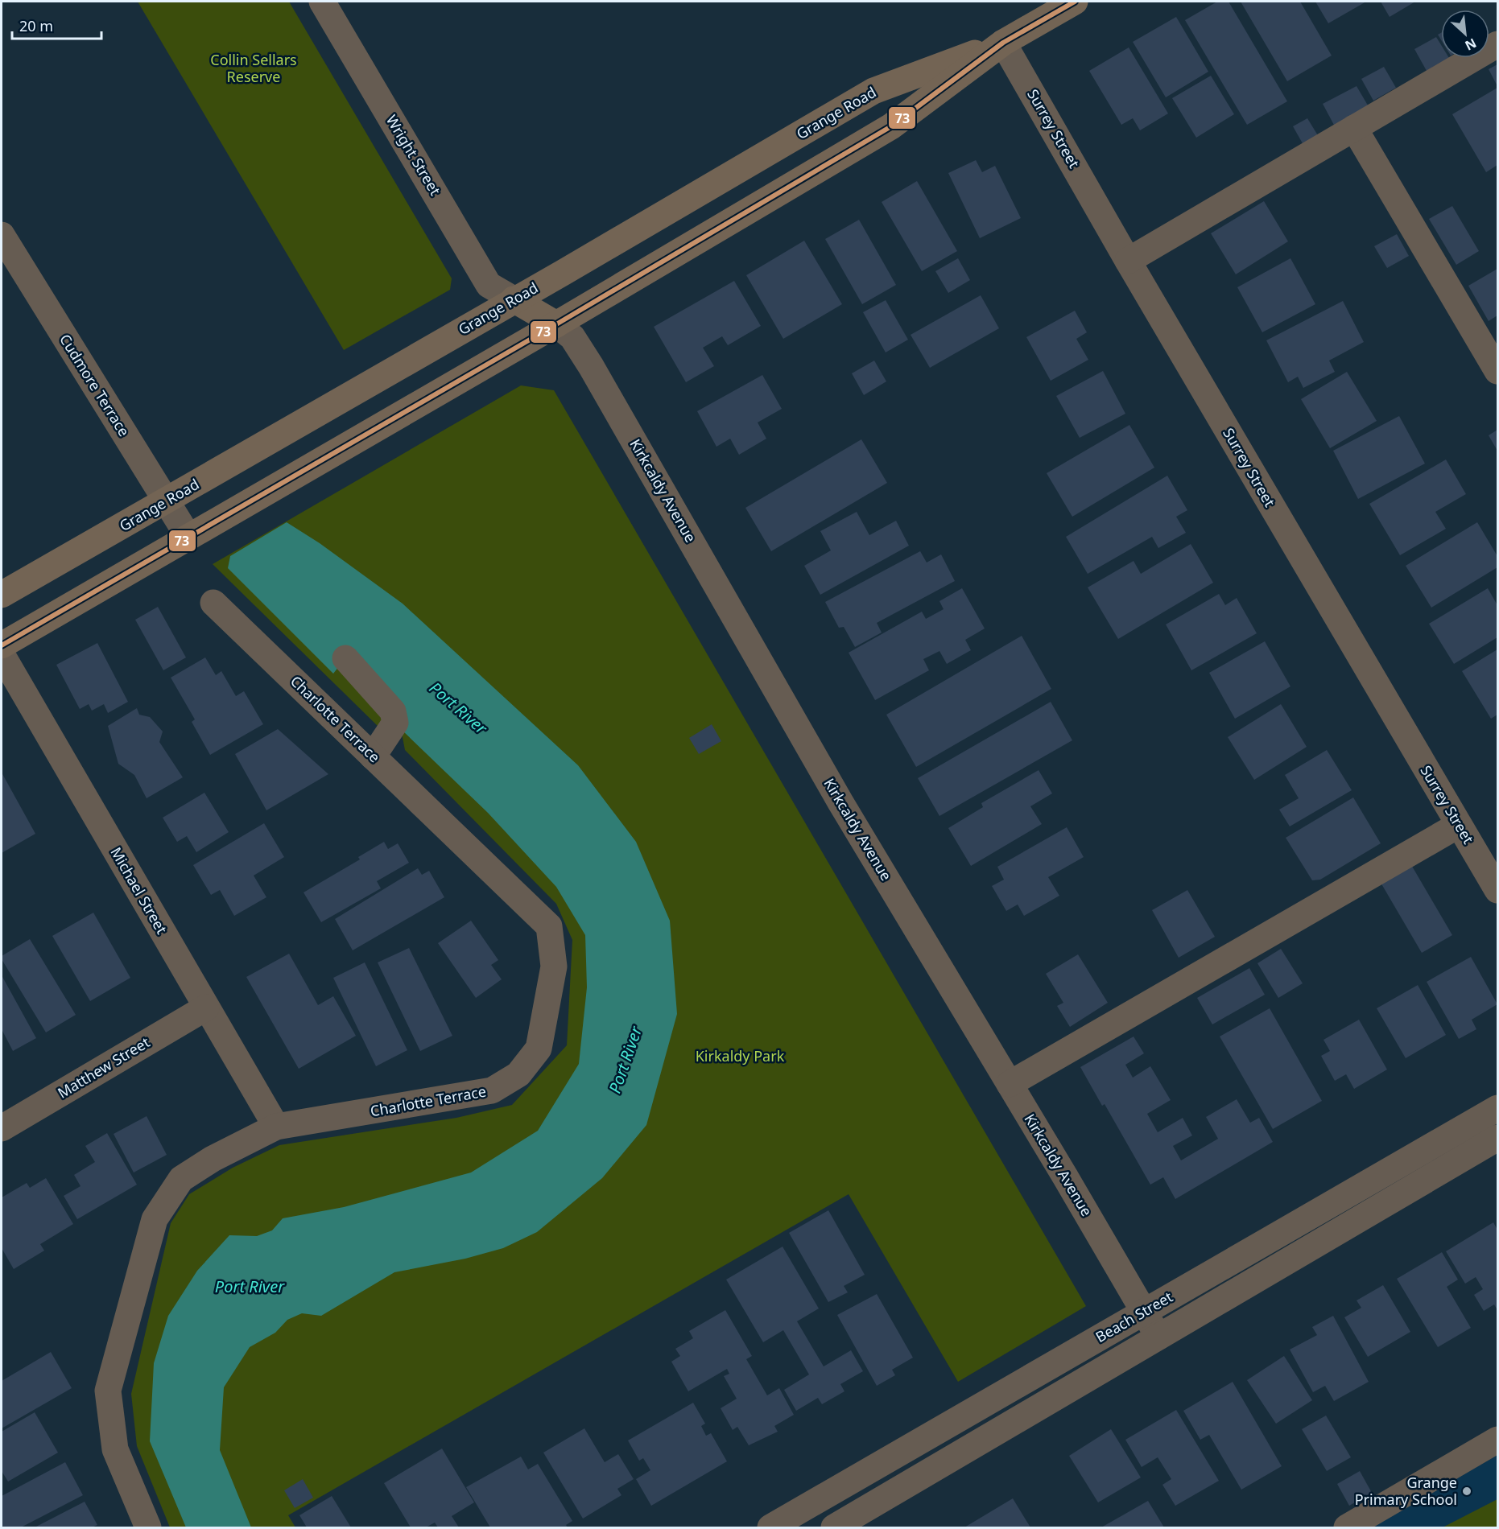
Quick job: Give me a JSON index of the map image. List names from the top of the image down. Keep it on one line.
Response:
{"streets":{"main road":["Grange Road"],"street":["Surrey Street","Wright Street","Cudmore Terrace","Kirkcaldy Avenue","Charlotte Terrace","Michael Street","Matthew Street","Beach Street"]},"crossings":[["Grange Road","Surrey Street"],["Grange Road","Wright Street"],["Grange Road","Cudmore Terrace"],["Grange Road","Kirkcaldy Avenue"],["Kirkcaldy Avenue","Beach Street"],["Charlotte Terrace","Michael Street"],["Michael Street","Matthew Street"]],"water":["Port River"],"parks":["Collin Sellars Reserve","Kirkaldy Park"],"places":["Grange Primary School"],"lines":["transit line 73"],"scale_bar":"20 m","north":"bottom right"}
